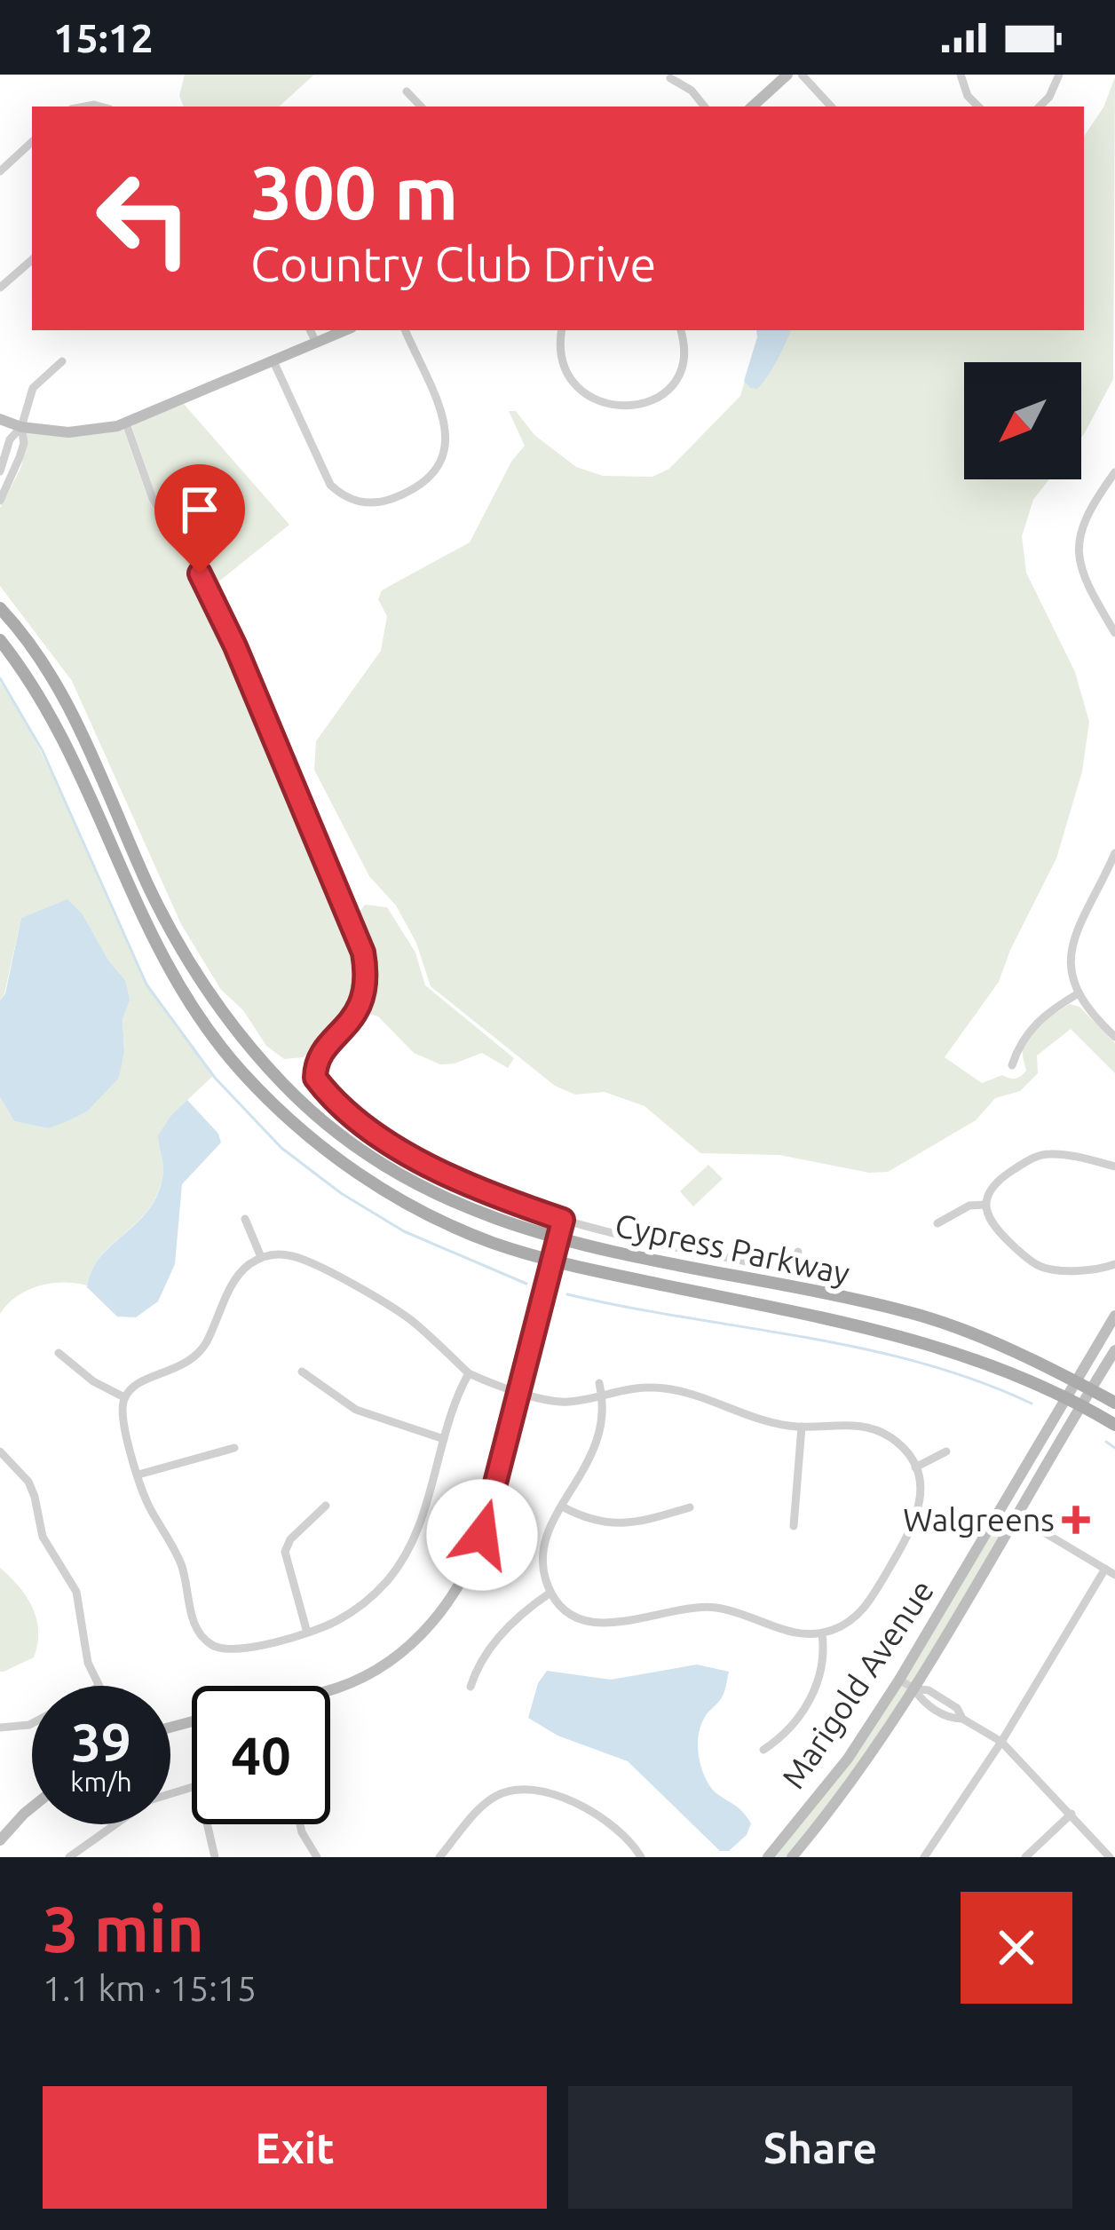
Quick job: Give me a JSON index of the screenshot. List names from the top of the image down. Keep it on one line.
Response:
{"streets":{"main road":["Cypress Parkway","Marigold Avenue"]},"crossings":[["Cypress Parkway","Marigold Avenue"]],"places":{"health":["Walgreens"]},"north":"bottom left","page":{"status":"15:12","turn":["300 m","Country Club Drive"],"speed":"39 km/h","limit":"40","heading":["3 min","1.1 km · 15:15"],"buttons":["Exit","Share"]}}
